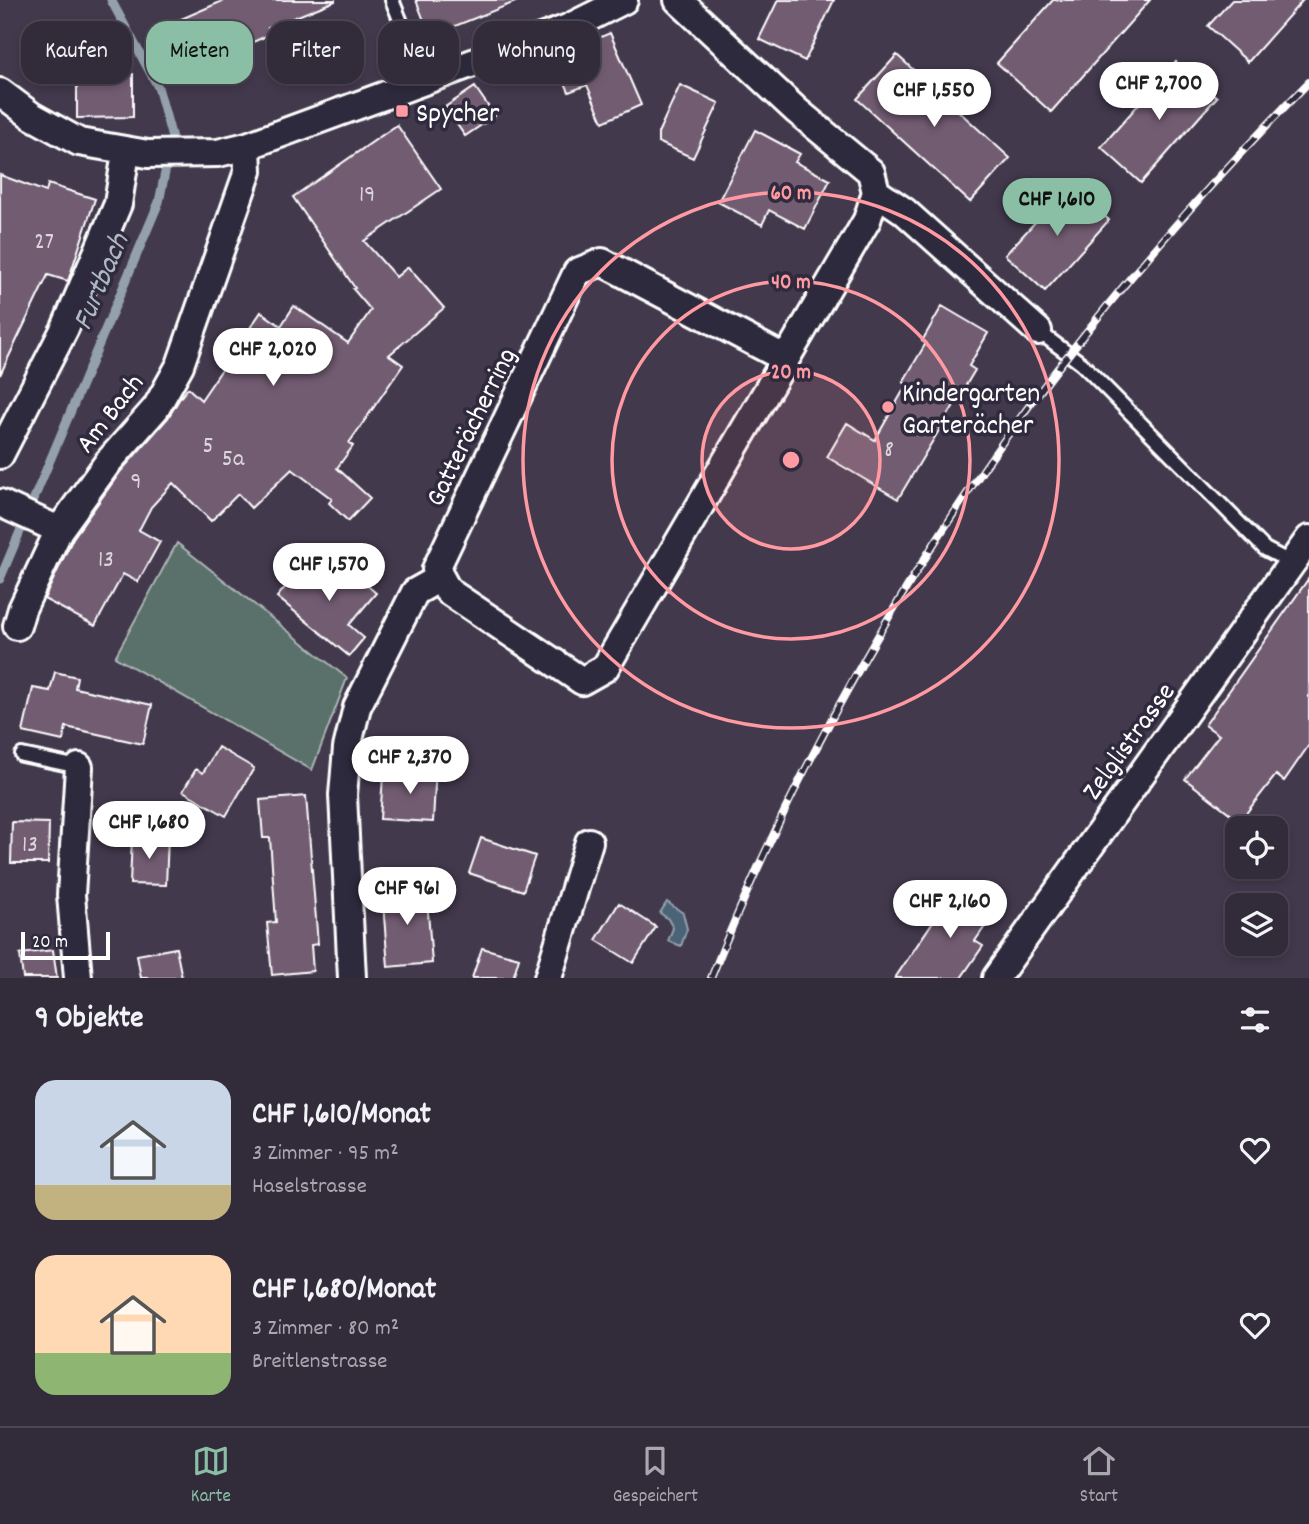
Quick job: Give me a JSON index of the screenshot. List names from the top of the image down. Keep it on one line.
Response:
{"streets":{"street":["Am Bach","Gatterächerring","Zelglistrasse"]},"water":["Furtbach"],"places":{"transit":["Spycher"],"other":["Kindergarten Garterächer"]},"house_numbers":["19","27","5","8","5a","9","13","13"],"scale_bar":"20 m","page":{"chip":["Kaufen","Mieten","Filter","Neu","Wohnung"],"price":["CHF 2,700","CHF 1,550","CHF 1,610","CHF 2,020","CHF 1,570","CHF 2,370","CHF 1,680","CHF 961","CHF 2,160"],"scale":"20 m","heading":"9 Objekte","list":[{"name":"CHF 1,610/Monat","note":"3 Zimmer · 95 m² · Haselstrasse"},{"name":"CHF 1,680/Monat","note":"3 Zimmer · 80 m² · Breitlenstrasse"}],"tabs":["Karte","Gespeichert","Start"]},"rings":["60 m","40 m","20 m"]}
